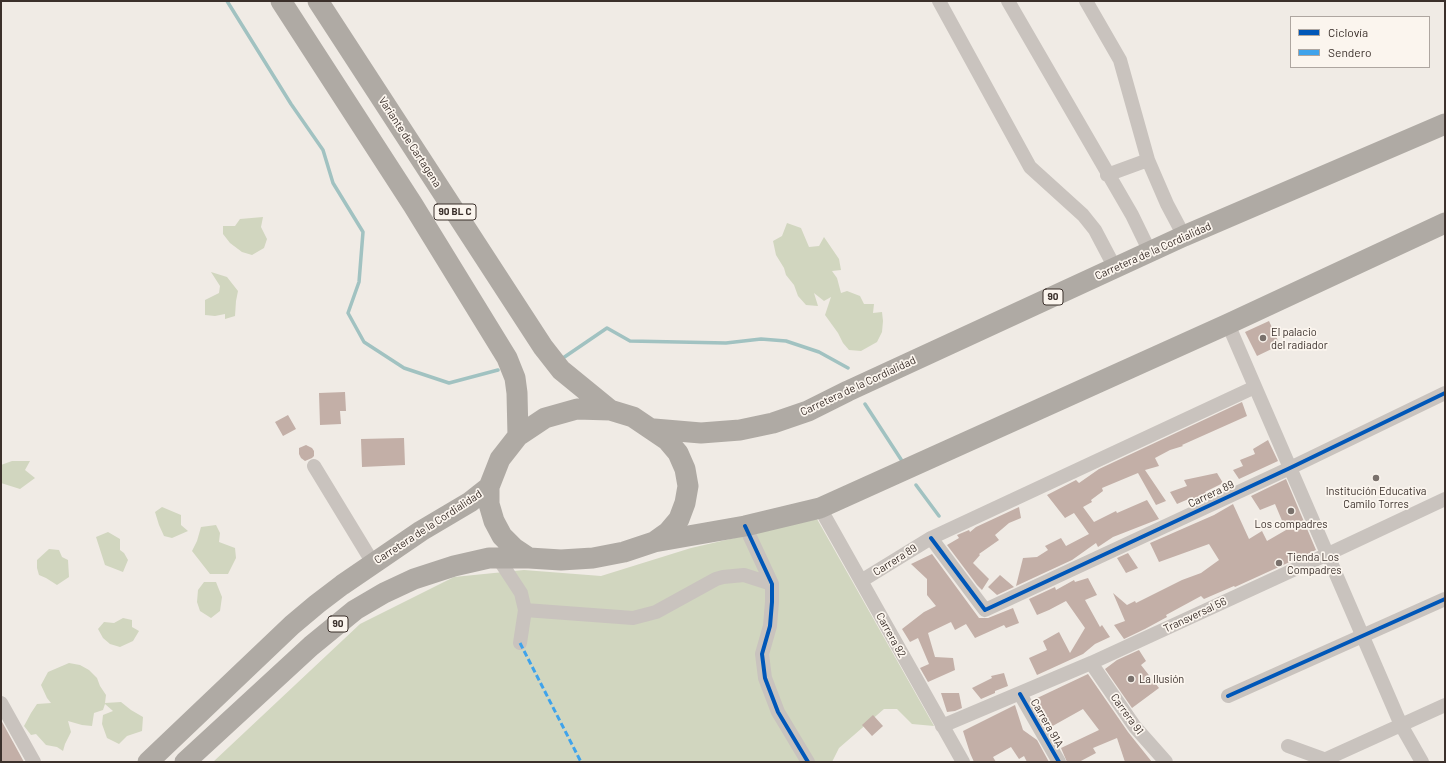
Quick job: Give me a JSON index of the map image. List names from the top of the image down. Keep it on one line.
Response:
{"streets":{"highway":["Variante de Cartagena","90 BL C","Carretera de la Cordialidad","90"],"street":["Carrera 89","Transversal 56","Carrera 92","Carrera 91","Carrera 91A"]},"crossings":[["Variante de Cartagena","Carretera de la Cordialidad"],["90 BL C","Carretera de la Cordialidad"],["Carrera 89","Carrera 92"],["Transversal 56","Carrera 92"],["Transversal 56","Carrera 91"],["Transversal 56","Carrera 91A"]],"places":["El palacio del radiador","Institución Educativa Camilo Torres","Los compadres","Tienda Los Compadres","La Ilusión"],"legend":["Ciclovía","Sendero"]}
